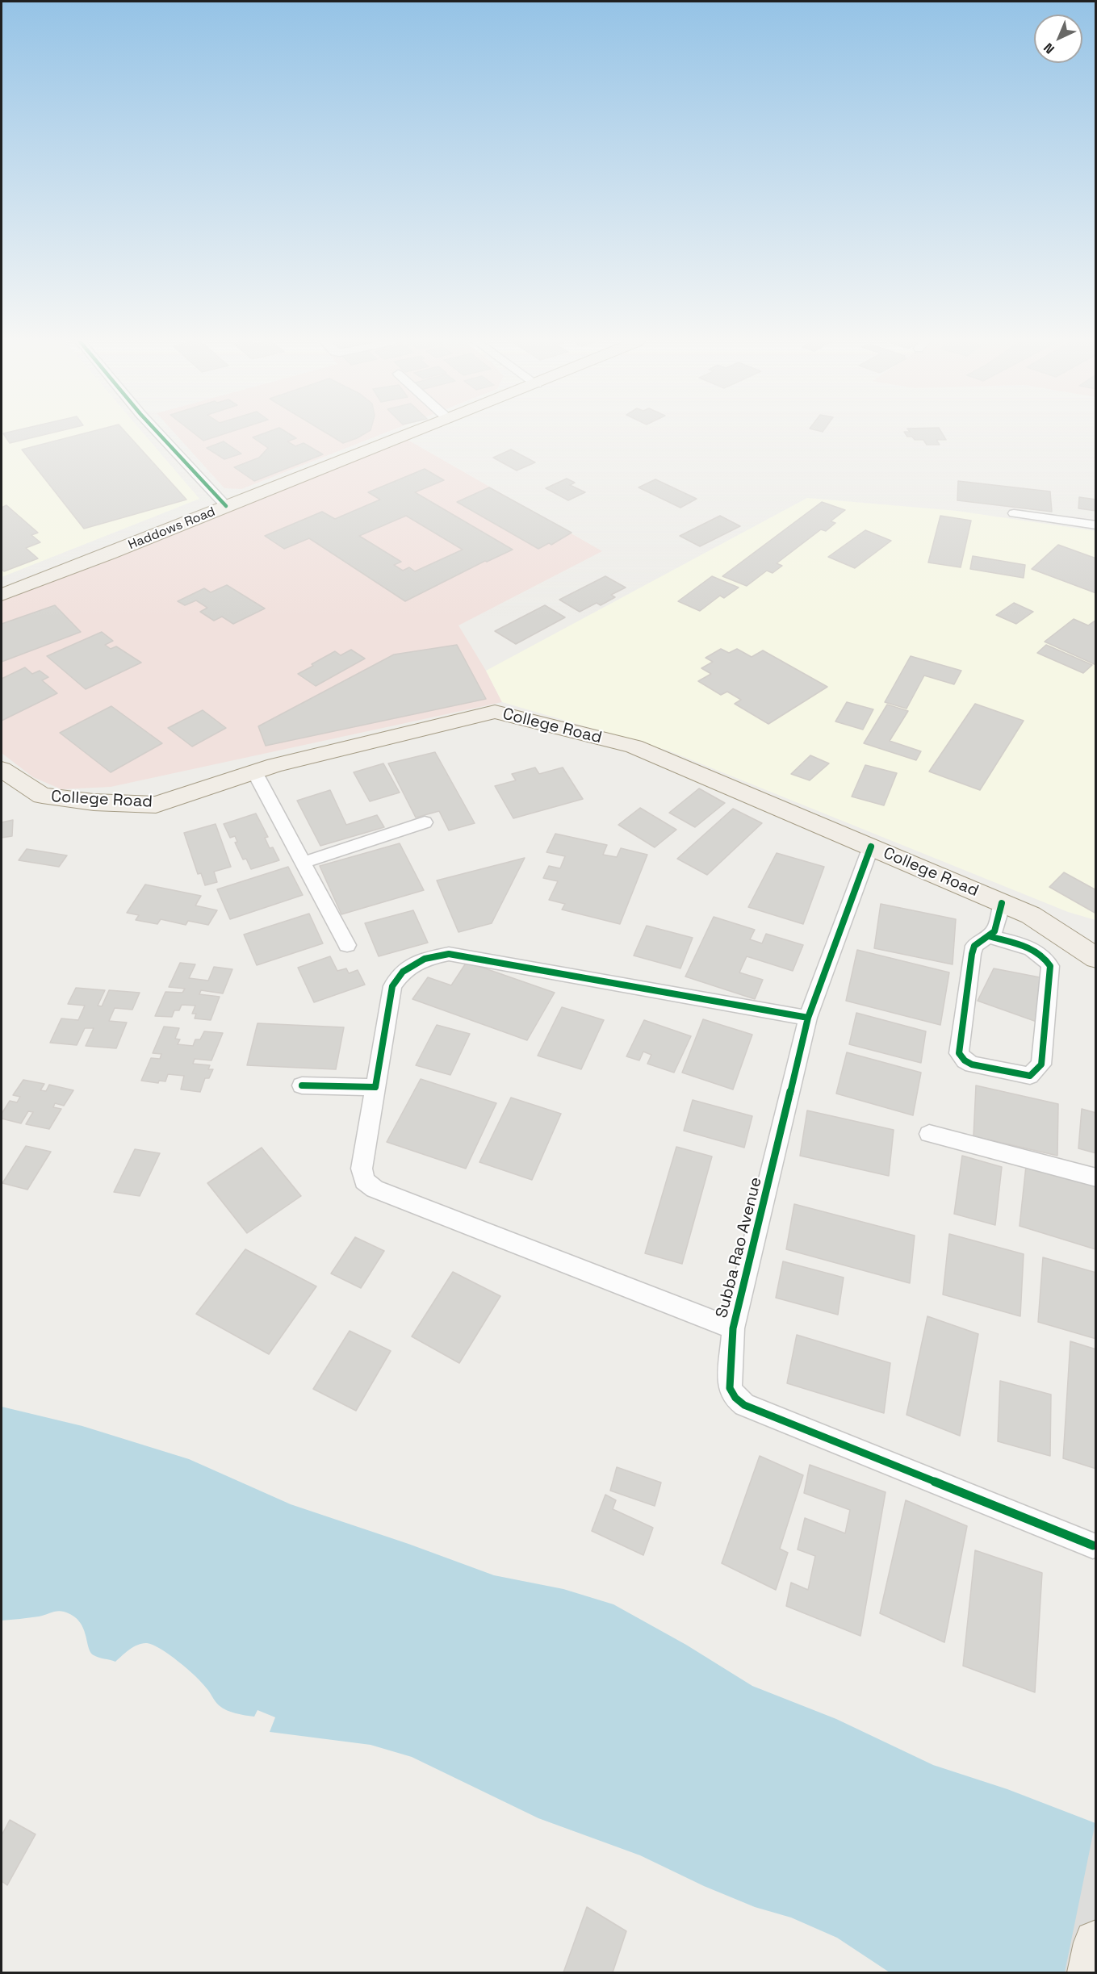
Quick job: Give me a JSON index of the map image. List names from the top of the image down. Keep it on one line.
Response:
{"streets":{"main road":["Haddows Road","College Road"],"street":["Subba Rao Avenue"]},"crossings":[["College Road","Subba Rao Avenue"]],"north":"bottom left"}
